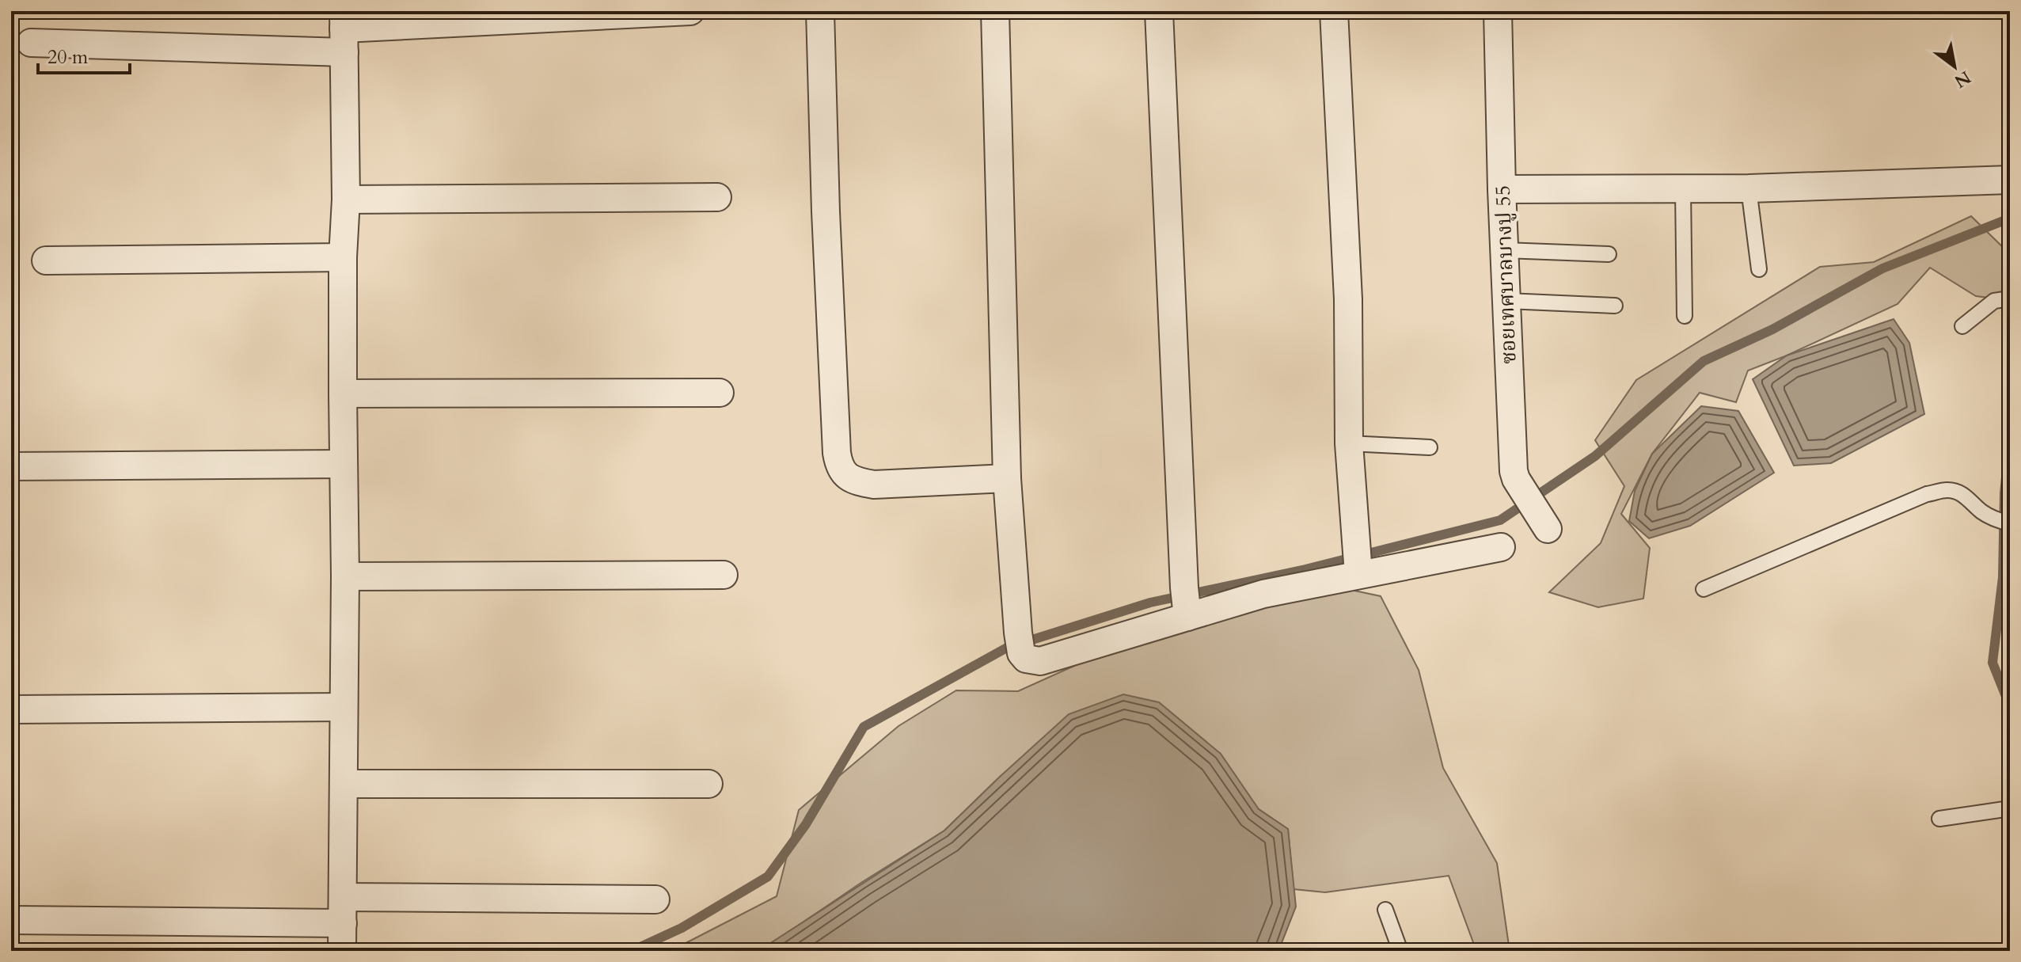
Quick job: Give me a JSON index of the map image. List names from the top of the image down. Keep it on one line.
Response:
{"streets":{"street":["ซอยเทศบาลบางปู 55"]},"scale_bar":"20 m","north":"bottom right"}
